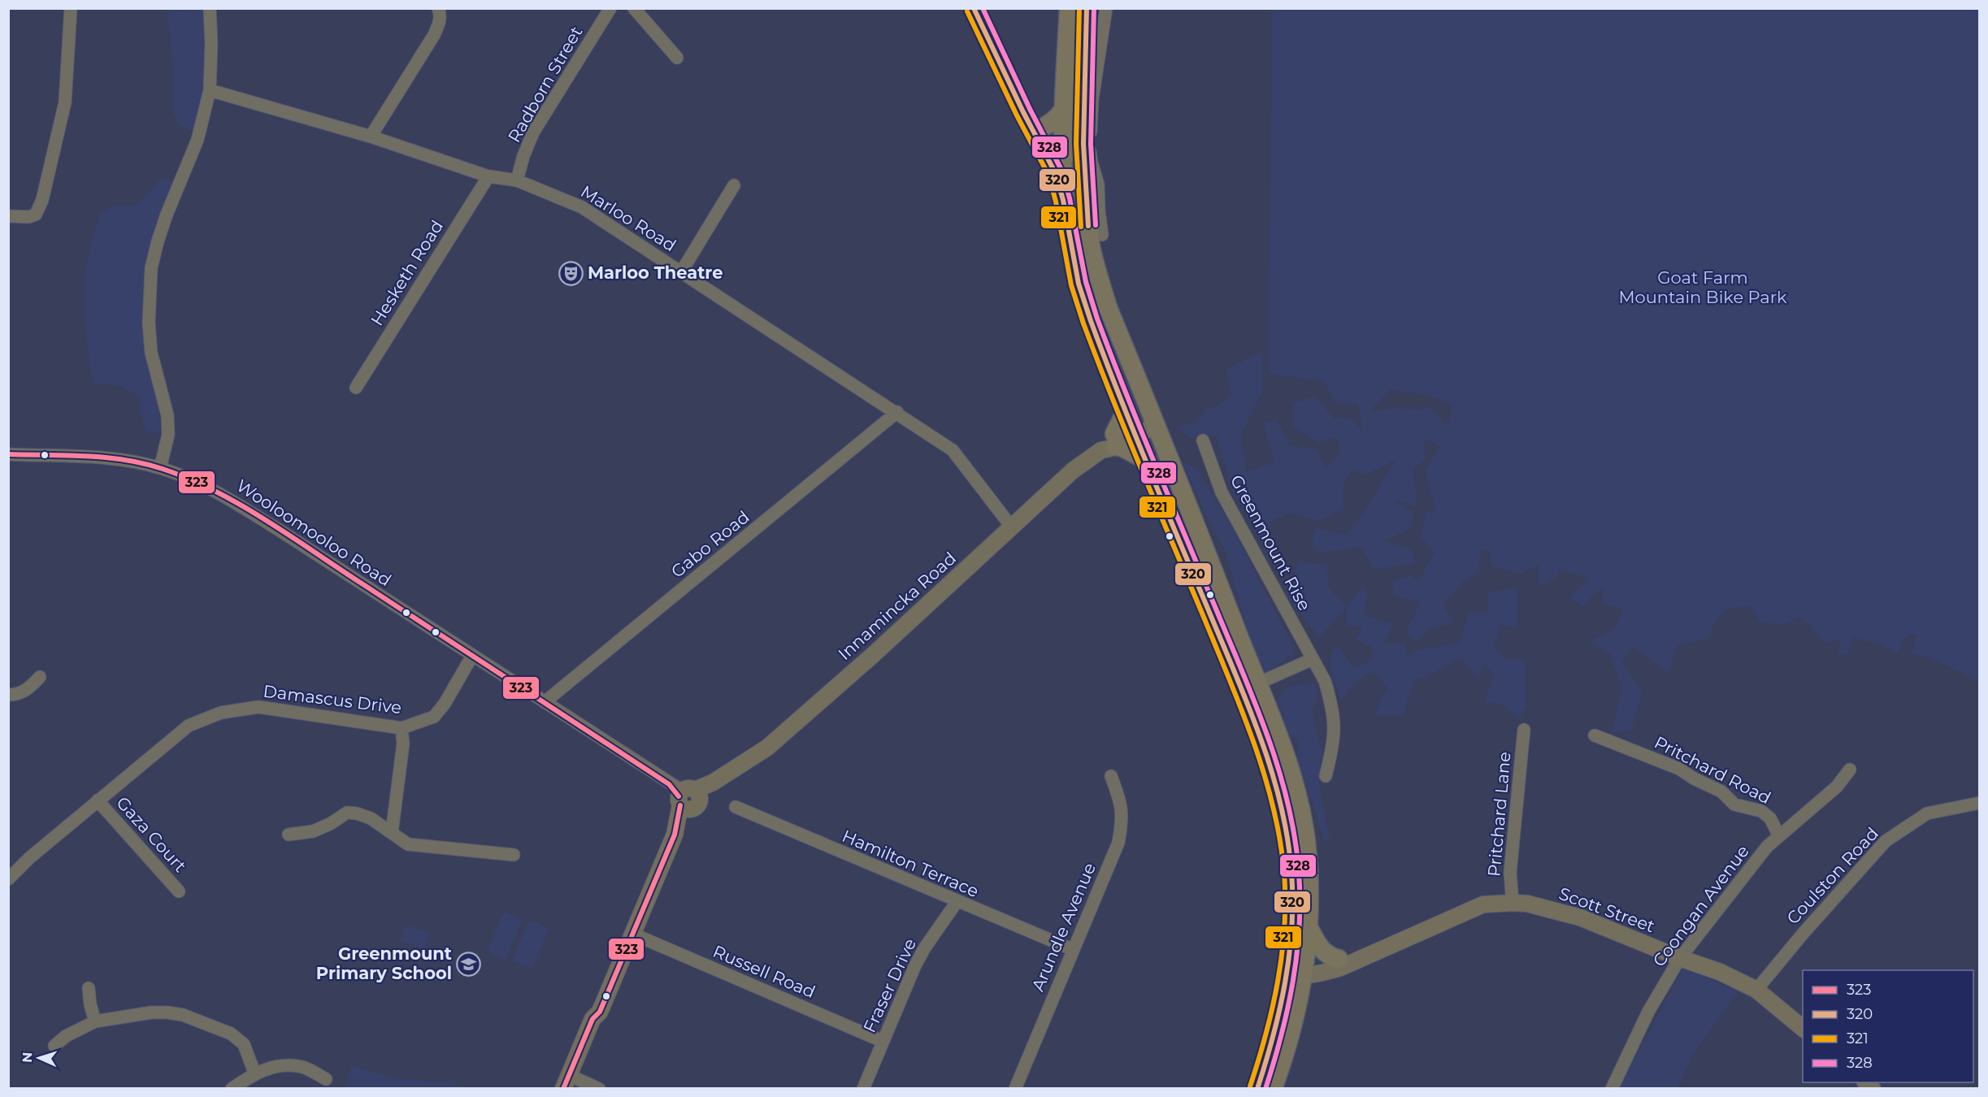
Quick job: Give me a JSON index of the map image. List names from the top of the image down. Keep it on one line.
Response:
{"streets":{"main road":["Innamincka Road","Scott Street"],"street":["Radborn Street","Marloo Road","Hesketh Road","Wooloomooloo Road","Greenmount Rise","Gabo Road","Damascus Drive","Pritchard Road","Pritchard Lane","Gaza Court","Hamilton Terrace","Coulston Road","Coongan Avenue","Arundle Avenue","Russell Road","Fraser Drive"]},"crossings":[["Radborn Street","Marloo Road"],["Marloo Road","Hesketh Road"],["Marloo Road","Gabo Road"],["Marloo Road","Innamincka Road"],["Wooloomooloo Road","Gabo Road"],["Wooloomooloo Road","Innamincka Road"],["Wooloomooloo Road","Damascus Drive"],["Innamincka Road","Russell Road"],["Damascus Drive","Gaza Court"],["Pritchard Road","Coongan Avenue"],["Pritchard Lane","Scott Street"],["Hamilton Terrace","Arundle Avenue"],["Hamilton Terrace","Fraser Drive"],["Coulston Road","Scott Street"],["Coongan Avenue","Scott Street"],["Russell Road","Fraser Drive"]],"parks":["Goat Farm Mountain Bike Park"],"places":{"theatre":["Marloo Theatre"],"school or university":["Greenmount Primary School"]},"lines":["transit line 320","transit line 321","transit line 328","transit line 323"],"legend":["323","320","321","328"],"north":"left"}
